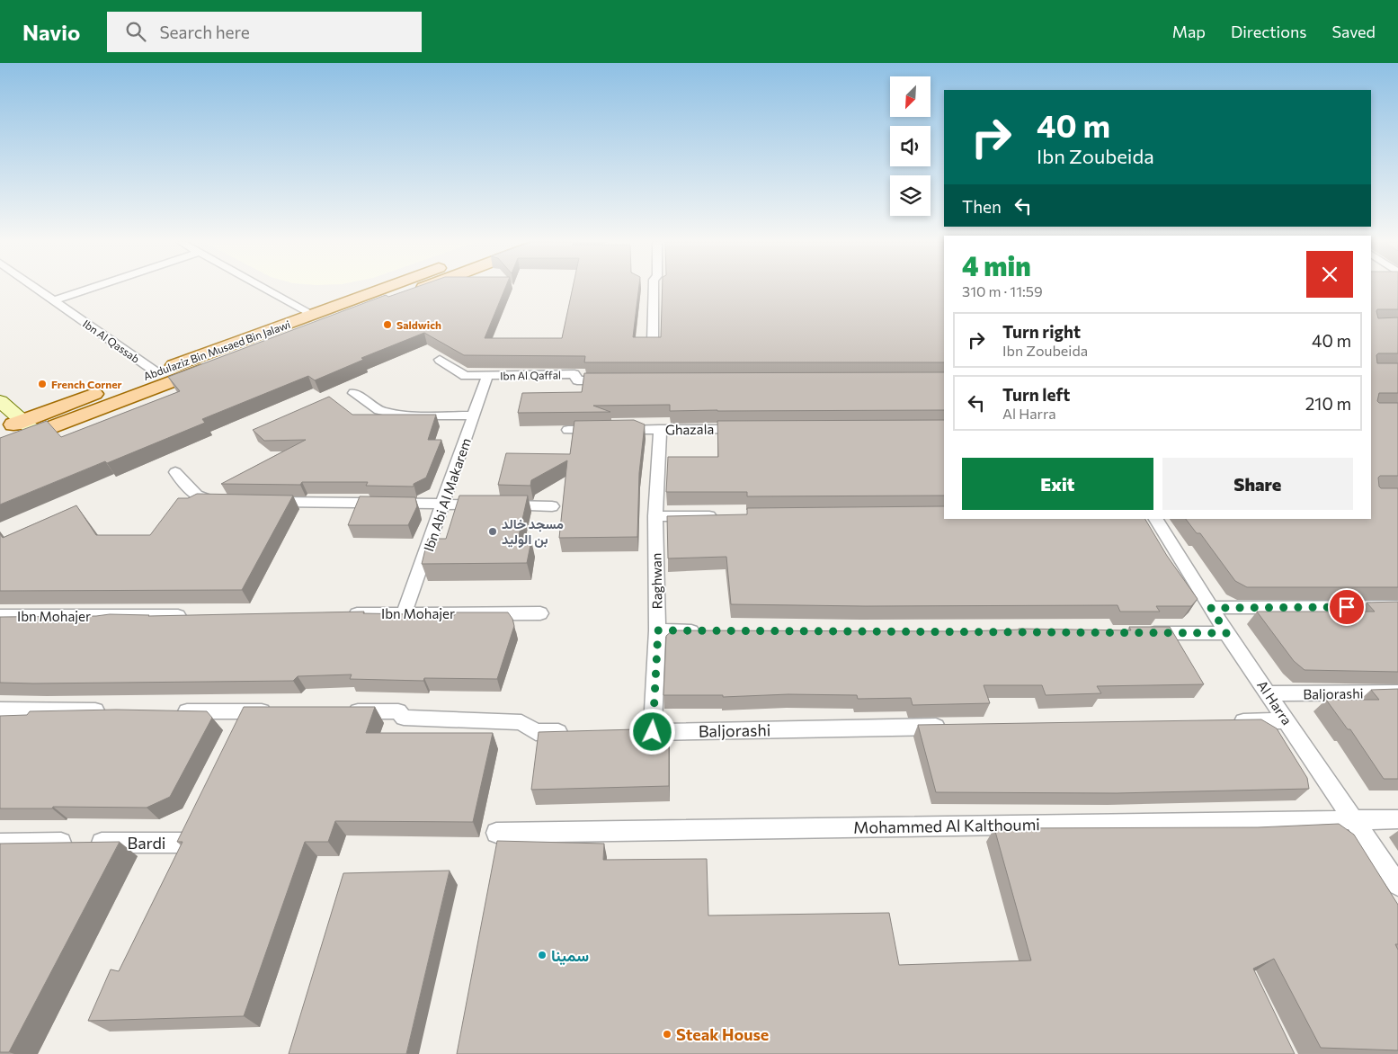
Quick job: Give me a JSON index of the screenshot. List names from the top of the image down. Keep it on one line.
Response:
{"streets":{"main road":["Abdulaziz Bin Musaed Bin Jalawi"],"street":["Ibn Al Qassab","Ibn Al Qaffal","Ghazala","Ibn Abi Al Makarem","Raghwan","Ibn Mohajer","Baljorashi","Al Harra","Mohammed Al Kalthoumi","Bardi"]},"crossings":[["Ibn Al Qassab","Abdulaziz Bin Musaed Bin Jalawi"],["Ibn Al Qaffal","Ibn Abi Al Makarem"],["Ghazala","Raghwan"],["Ibn Abi Al Makarem","Ibn Mohajer"],["Raghwan","Baljorashi"],["Baljorashi","Al Harra"],["Al Harra","Mohammed Al Kalthoumi"]],"places":["Saldwich","French Corner","مسجد خالد بن الوليد","سمينا","Steak House"],"north":"bottom left","page":{"header":"Navio","search":"Search here","nav":["Map","Directions","Saved"],"turn":["40 m","Ibn Zoubeida"],"then":"Then","heading":["4 min","310 m · 11:59"],"list":[{"name":"Turn right","note":"Ibn Zoubeida","value":"40 m"},{"name":"Turn left","note":"Al Harra","value":"210 m"}],"buttons":["Exit","Share"]}}
